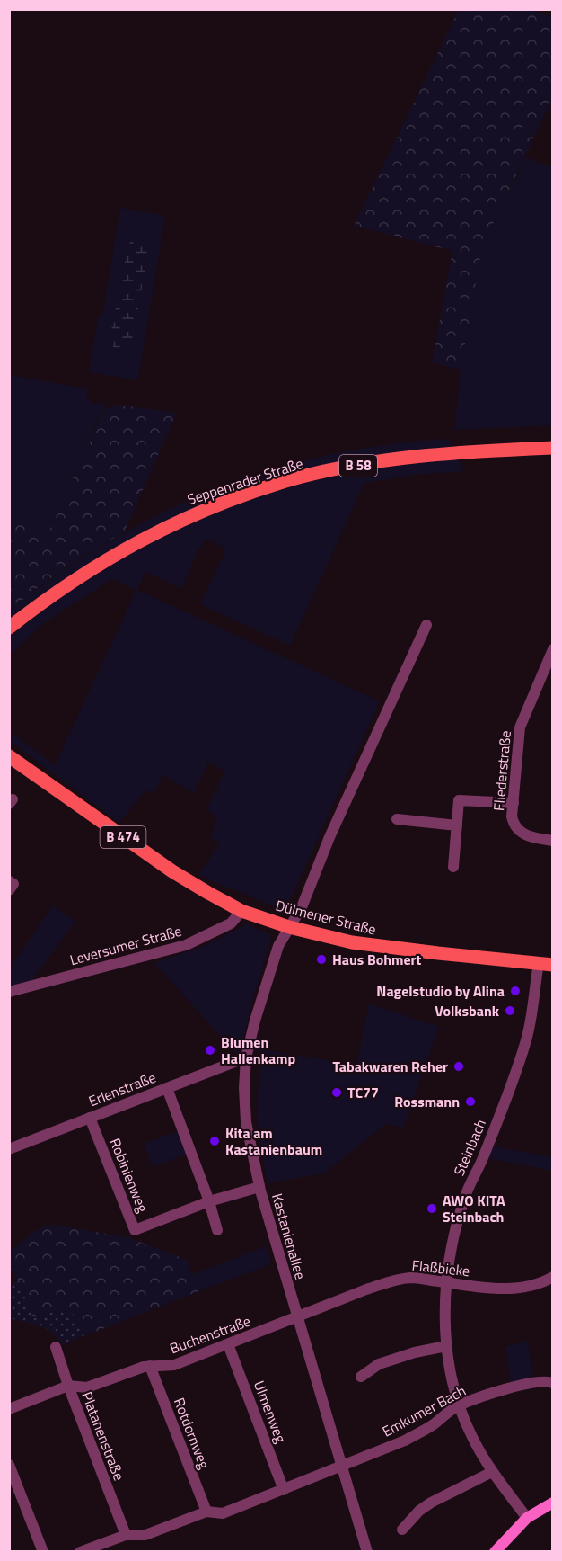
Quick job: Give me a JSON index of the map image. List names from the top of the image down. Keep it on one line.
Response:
{"streets":{"main road":["B 58","Seppenrader Straße","B 474","Dülmener Straße"],"street":["Fliederstraße","Leversumer Straße","Erlenstraße","Steinbach","Robinienweg","Kastanienallee","Flaßbieke","Buchenstraße","Emkumer Bach","Ulmenweg","Rotdornweg","Platanenstraße"]},"crossings":[["Dülmener Straße","Leversumer Straße"],["Dülmener Straße","Steinbach"],["Dülmener Straße","Kastanienallee"],["Erlenstraße","Robinienweg"],["Erlenstraße","Kastanienallee"],["Steinbach","Flaßbieke"],["Steinbach","Emkumer Bach"],["Robinienweg","Kastanienallee"],["Kastanienallee","Flaßbieke"],["Kastanienallee","Buchenstraße"],["Kastanienallee","Emkumer Bach"],["Flaßbieke","Buchenstraße"],["Buchenstraße","Ulmenweg"],["Buchenstraße","Rotdornweg"],["Buchenstraße","Platanenstraße"]],"places":["Haus Bohmert","Nagelstudio by Alina","Volksbank","Blumen Hallenkamp","Tabakwaren Reher","TC77","Rossmann","Kita am Kastanienbaum","AWO KITA Steinbach"]}
